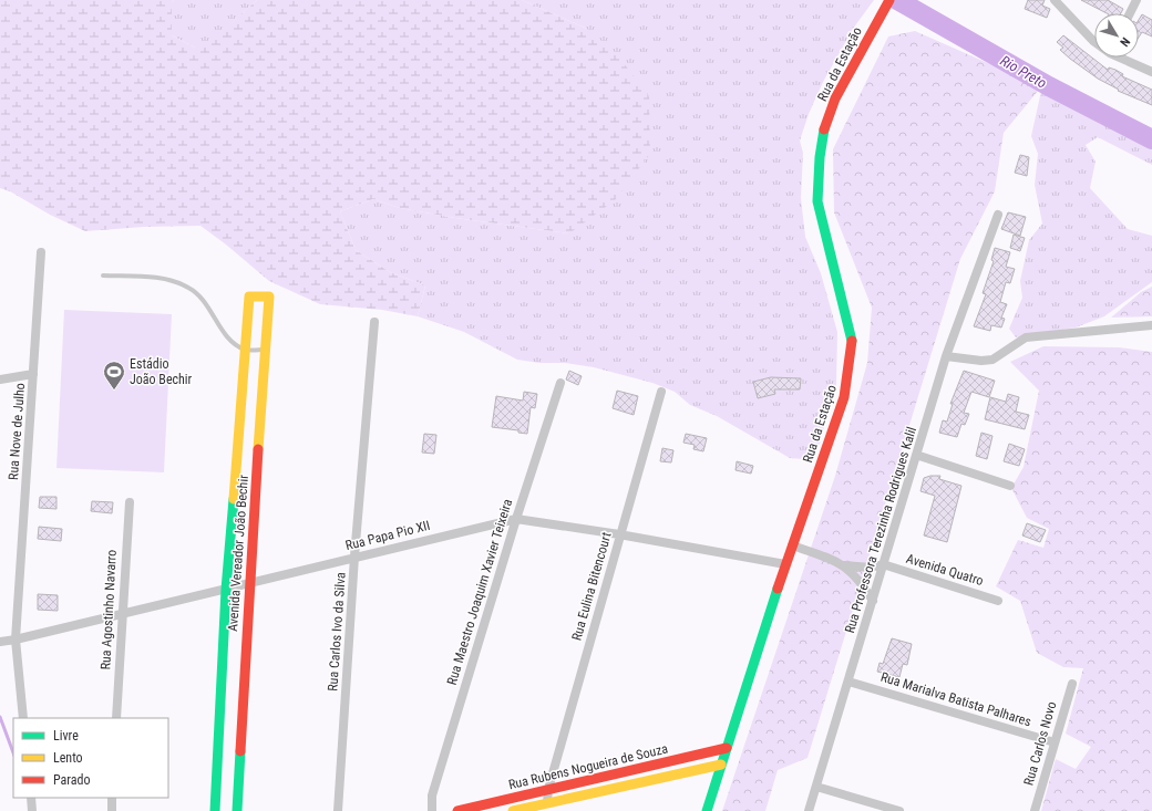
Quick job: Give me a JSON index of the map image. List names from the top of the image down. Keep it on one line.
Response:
{"streets":{"street":["Rua da Estação","Rua Nove de Julho","Rua Professora Terezinha Rodrigues Kalil","Rua Papa Pio XII","Avenida Vereador João Bechir","Avenida Quatro","Rua Eulina Bitencourt","Rua Maestro Joaquim Xavier Teixeira","Rua Agostinho Navarro","Rua Carlos Ivo da Silva","Rua Marialva Batista Palhares","Rua Carlos Novo","Rua Rubens Nogueira de Souza"]},"crossings":[["Rua da Estação","Rua Papa Pio XII"],["Rua da Estação","Rua Rubens Nogueira de Souza"],["Rua Nove de Julho","Rua Papa Pio XII"],["Rua Professora Terezinha Rodrigues Kalil","Avenida Quatro"],["Rua Professora Terezinha Rodrigues Kalil","Rua Marialva Batista Palhares"],["Rua Papa Pio XII","Avenida Vereador João Bechir"],["Rua Papa Pio XII","Rua Eulina Bitencourt"],["Rua Papa Pio XII","Rua Maestro Joaquim Xavier Teixeira"],["Rua Papa Pio XII","Rua Agostinho Navarro"],["Rua Papa Pio XII","Rua Carlos Ivo da Silva"],["Rua Eulina Bitencourt","Rua Rubens Nogueira de Souza"],["Rua Marialva Batista Palhares","Rua Carlos Novo"]],"water":["Rio Preto"],"places":{"sports":["Estádio João Bechir"]},"legend":["Livre","Lento","Parado"],"north":"bottom right"}
